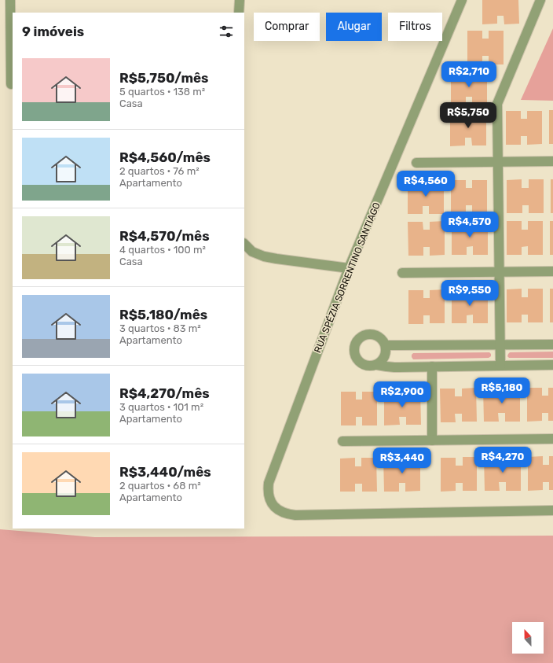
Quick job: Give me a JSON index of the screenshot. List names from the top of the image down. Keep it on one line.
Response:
{"streets":{"street":["RUA SPÉZIA SORRENTINO SANTIAGO"]},"north":"top","page":{"chip":["Comprar","Alugar","Filtros"],"heading":"9 imóveis","list":[{"name":"R$5,750/mês","note":"5 quartos · 138 m² · Casa"},{"name":"R$4,560/mês","note":"2 quartos · 76 m² · Apartamento"},{"name":"R$4,570/mês","note":"4 quartos · 100 m² · Casa"},{"name":"R$5,180/mês","note":"3 quartos · 83 m² · Apartamento"},{"name":"R$4,270/mês","note":"3 quartos · 101 m² · Apartamento"},{"name":"R$3,440/mês","note":"2 quartos · 68 m² · Apartamento"}],"price":["R$2,710","R$5,750","R$4,560","R$4,570","R$9,550","R$5,180","R$2,900","R$4,270","R$3,440"]}}
